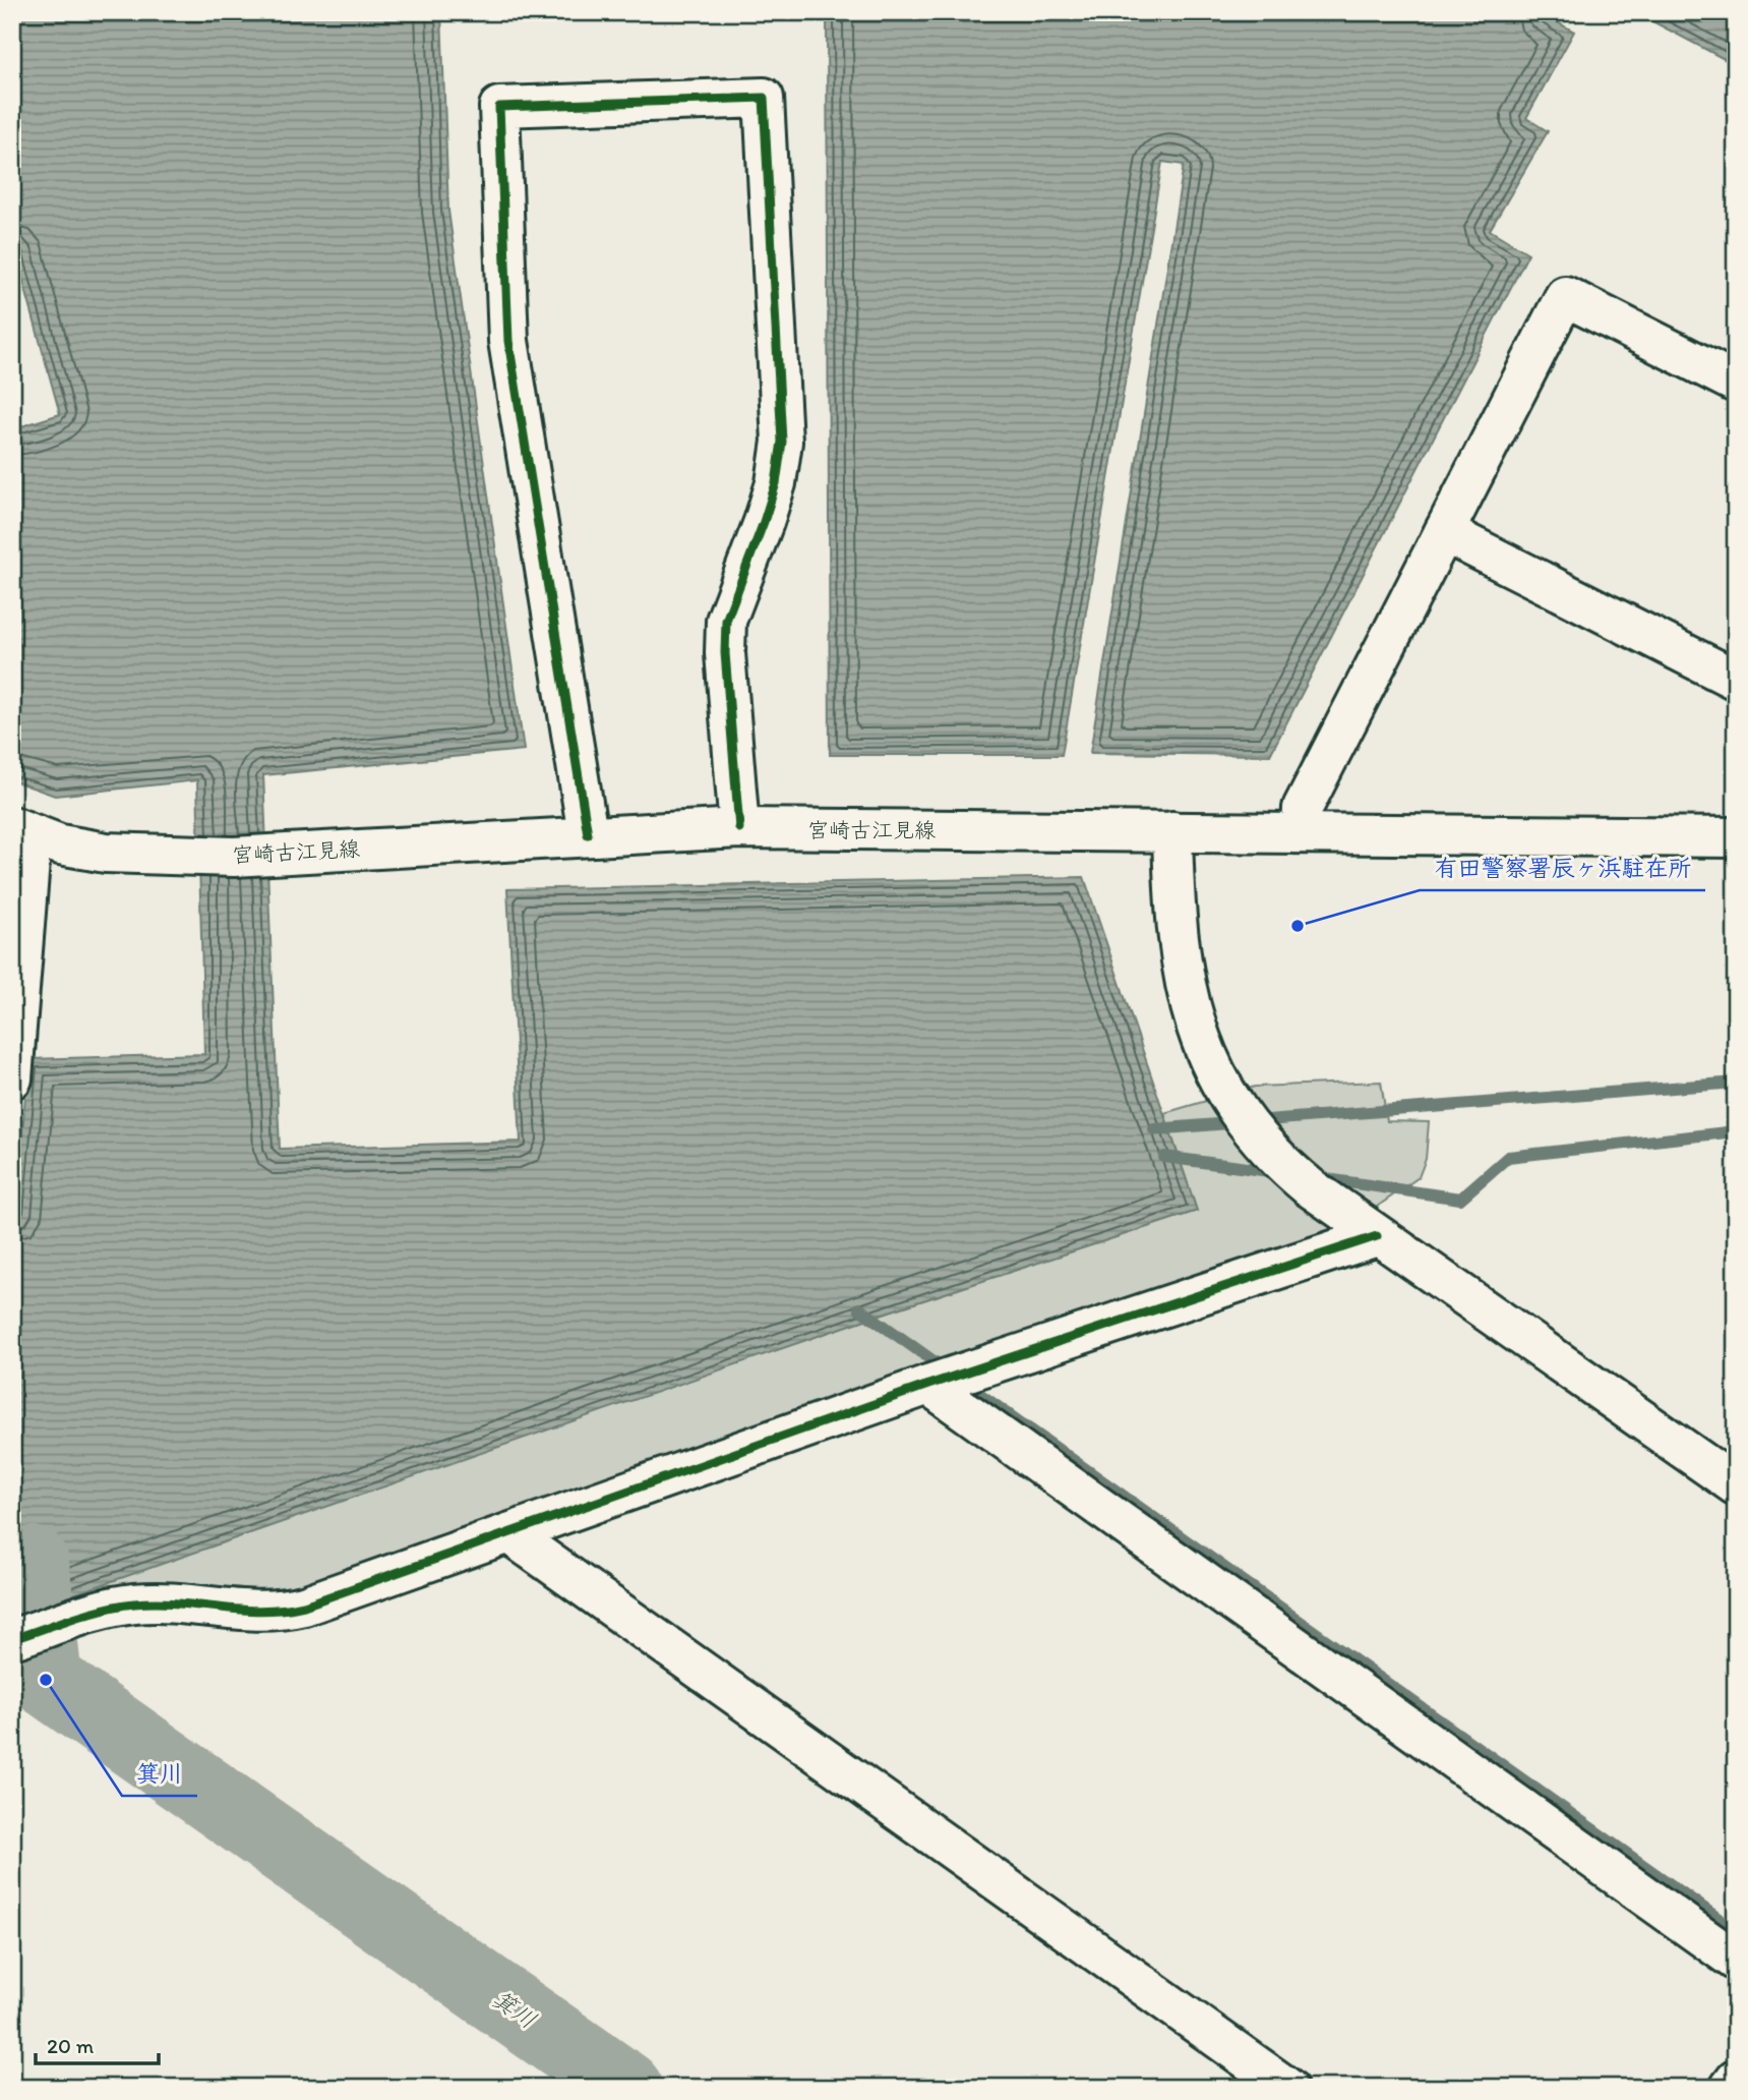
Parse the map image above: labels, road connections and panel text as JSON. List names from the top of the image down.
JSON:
{
  "streets": {
    "street": ["宮崎古江見線"]
  },
  "water": ["箕川"],
  "places": ["有田警察署辰ヶ浜駐在所", "箕川"],
  "scale_bar": "20 m"
}
